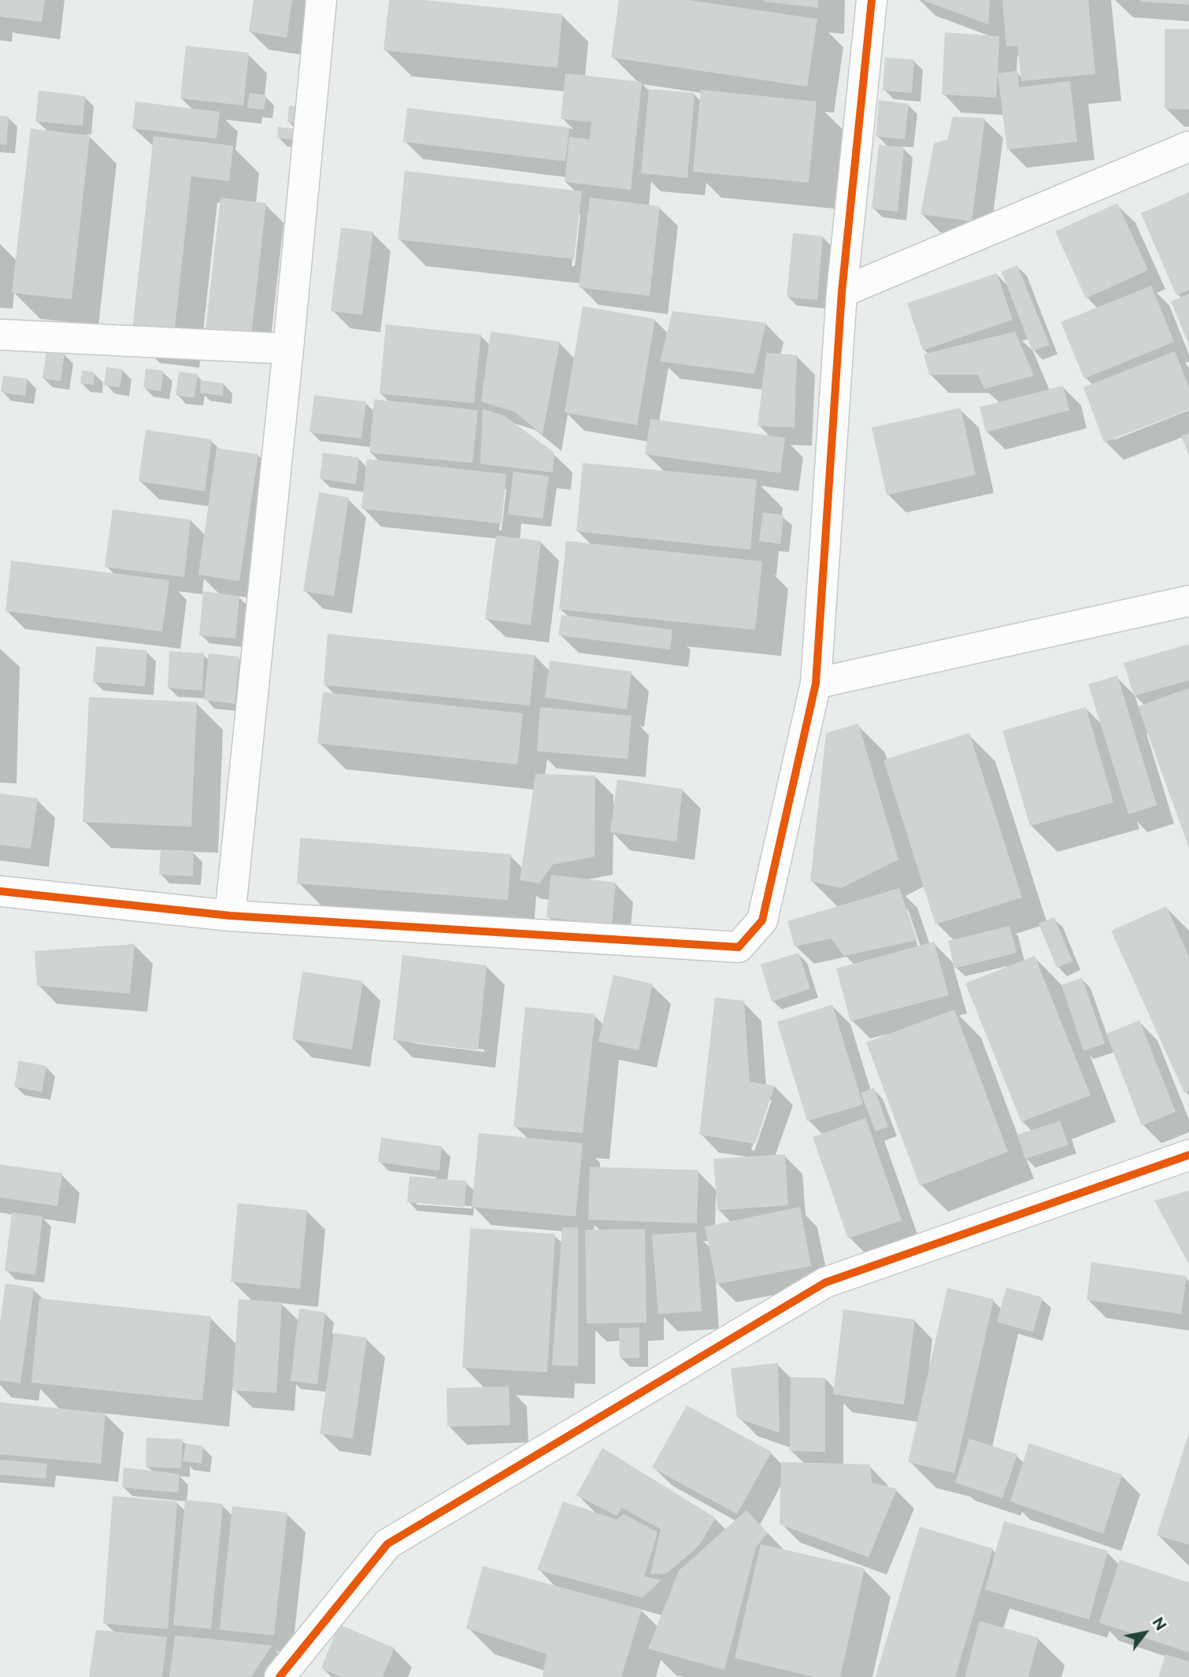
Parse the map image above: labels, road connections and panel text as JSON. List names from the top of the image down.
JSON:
{
  "north": "top right"
}
